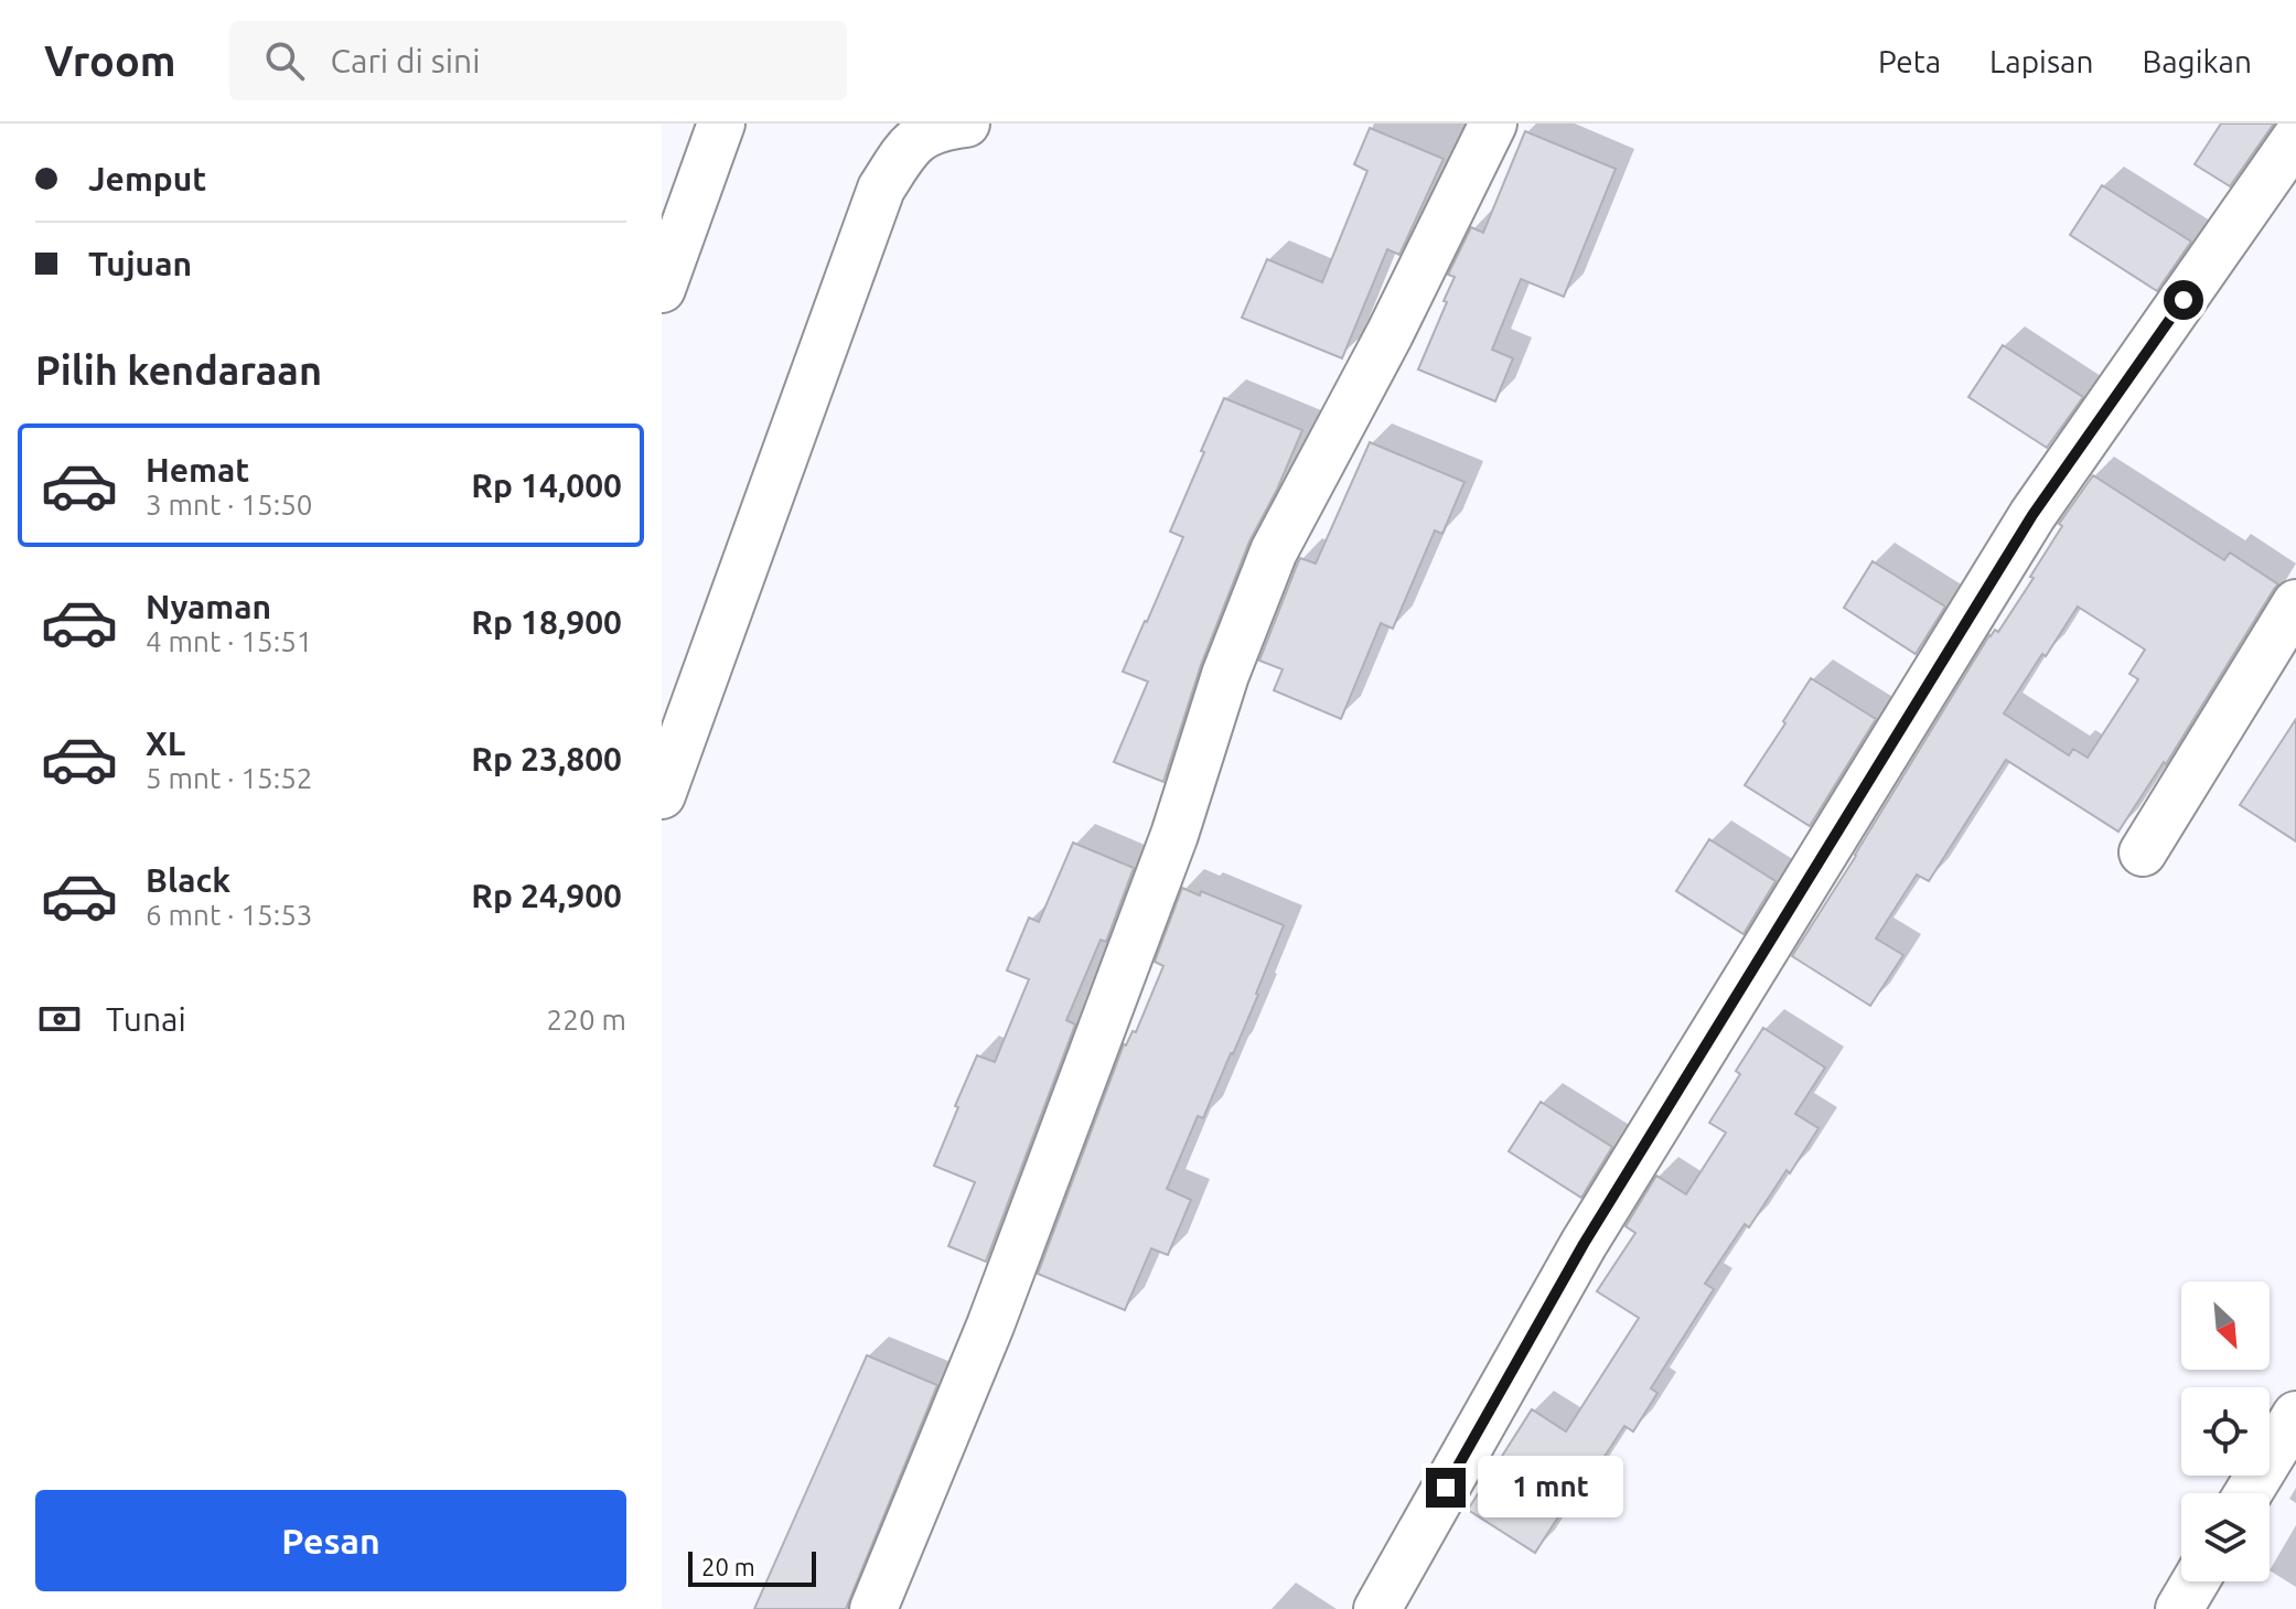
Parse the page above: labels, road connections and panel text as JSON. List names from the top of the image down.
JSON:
{
  "scale_bar": "20 m",
  "north": "bottom right",
  "page": {
    "header": "Vroom",
    "search": "Cari di sini",
    "nav": ["Peta", "Lapisan", "Bagikan"],
    "banner": ["Jemput", "Tujuan"],
    "heading": "Pilih kendaraan",
    "list": [
      {
        "name": "Hemat",
        "note": "3 mnt · 15:50",
        "value": "Rp 14,000"
      },
      {
        "name": "Nyaman",
        "note": "4 mnt · 15:51",
        "value": "Rp 18,900"
      },
      {
        "name": "XL",
        "note": "5 mnt · 15:52",
        "value": "Rp 23,800"
      },
      {
        "name": "Black",
        "note": "6 mnt · 15:53",
        "value": "Rp 24,900"
      }
    ],
    "pay": ["Tunai", "220 m"],
    "bubble": "1 mnt",
    "buttons": "Pesan",
    "scale": "20 m"
  }
}
